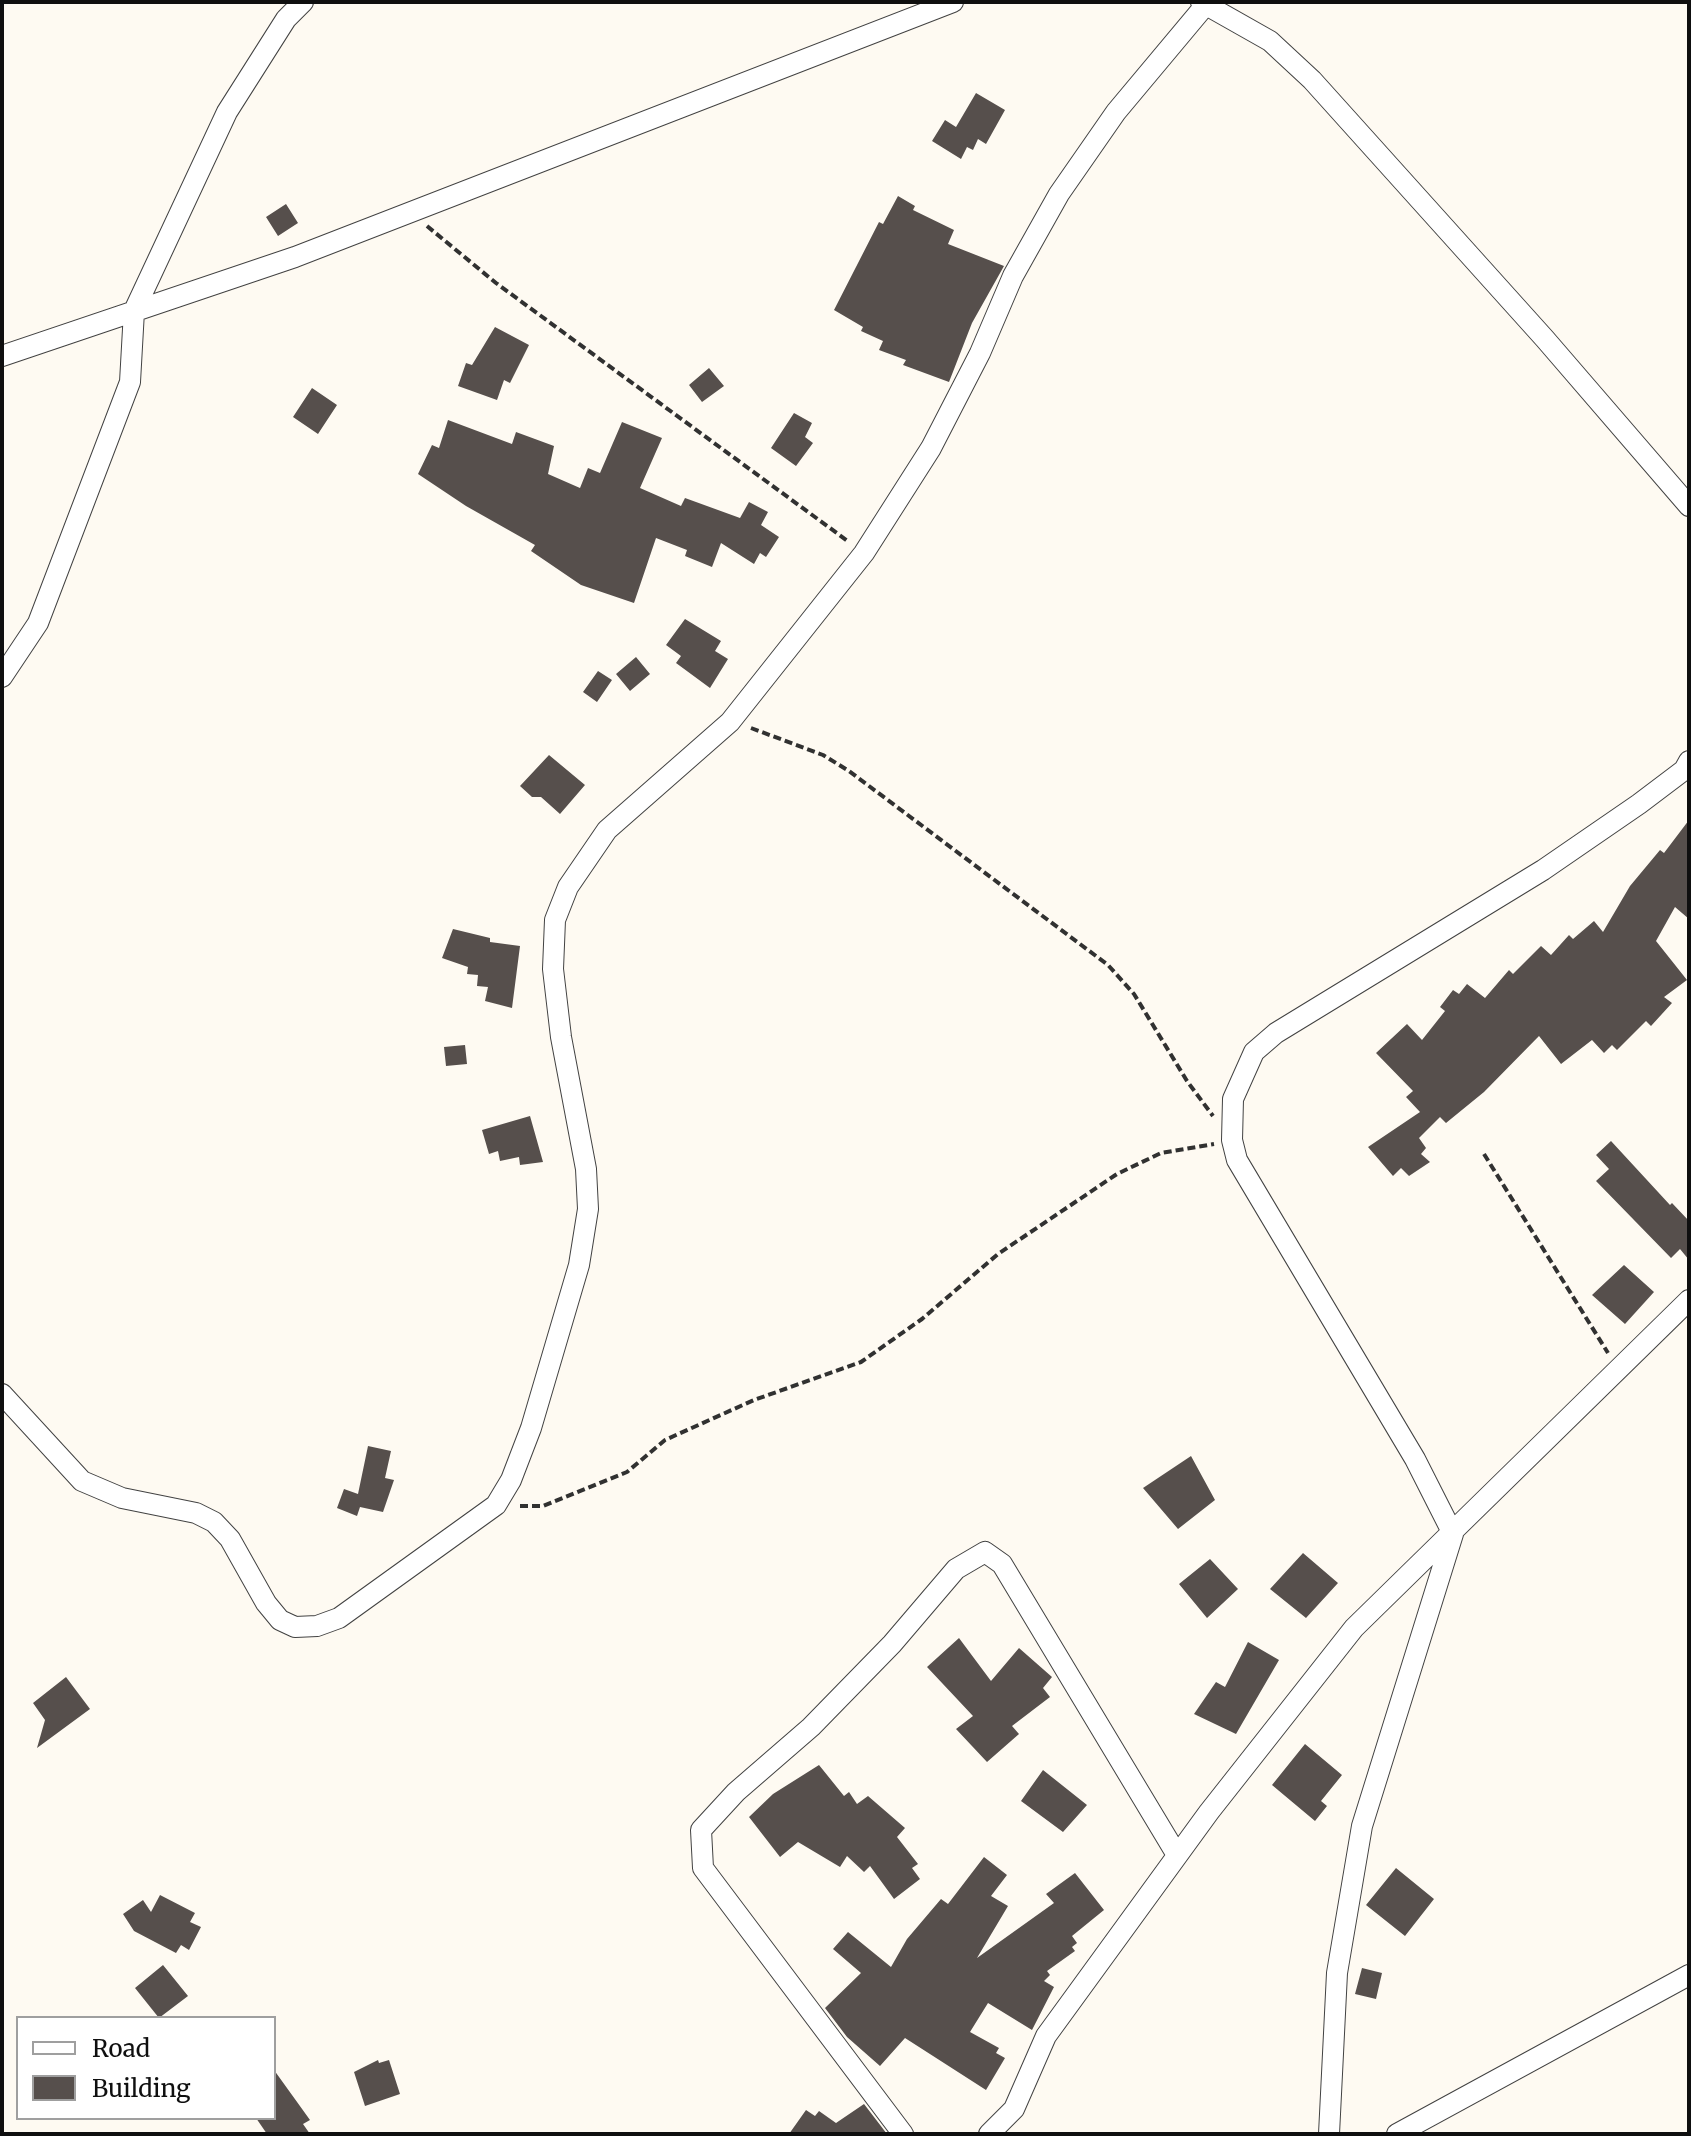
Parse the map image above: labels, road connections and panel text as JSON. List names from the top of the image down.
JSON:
{
  "legend": ["Road", "Building"]
}
